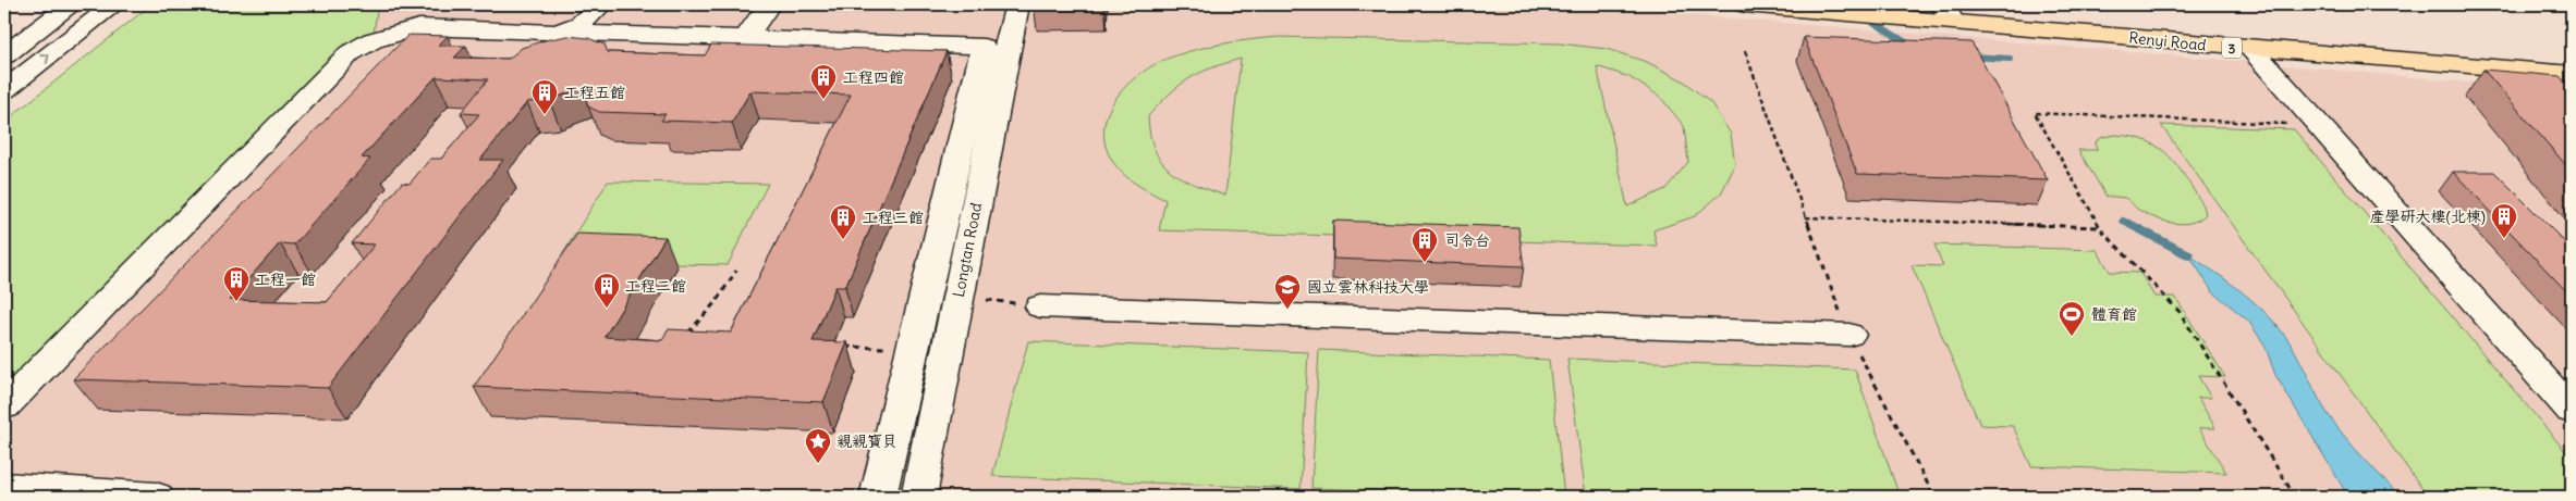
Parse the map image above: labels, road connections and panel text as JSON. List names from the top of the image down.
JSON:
{
  "streets": {
    "main road": ["Renyi Road", "3"],
    "street": ["Longtan Road"]
  },
  "places": {
    "building": [
      "工程四館",
      "工程五館",
      "產學研大樓(北棟)",
      "工程三館",
      "司令台",
      "工程一館",
      "工程二館"
    ],
    "school or university": ["國立雲林科技大學"],
    "sports": ["體育館"],
    "place": ["親親寶貝"]
  }
}
